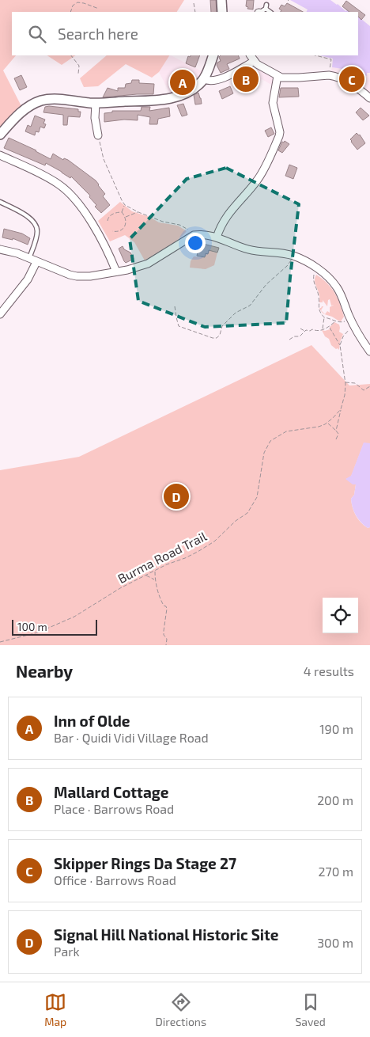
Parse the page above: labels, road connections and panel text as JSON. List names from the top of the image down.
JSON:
{
  "streets": {
    "path": ["Burma Road Trail"]
  },
  "scale_bar": "100 m",
  "page": {
    "search": "Search here",
    "pins": [
      "B",
      "C",
      "A",
      "D"
    ],
    "scale": "100 m",
    "heading": ["Nearby", "4 results"],
    "list": [
      {
        "mark": "A",
        "name": "Inn of Olde",
        "note": "Bar · Quidi Vidi Village Road",
        "value": "190 m"
      },
      {
        "mark": "B",
        "name": "Mallard Cottage",
        "note": "Place · Barrows Road",
        "value": "200 m"
      },
      {
        "mark": "C",
        "name": "Skipper Rings Da Stage 27",
        "note": "Office · Barrows Road",
        "value": "270 m"
      },
      {
        "mark": "D",
        "name": "Signal Hill National Historic Site",
        "note": "Park",
        "value": "300 m"
      }
    ],
    "nav": ["Map", "Directions", "Saved"]
  }
}
